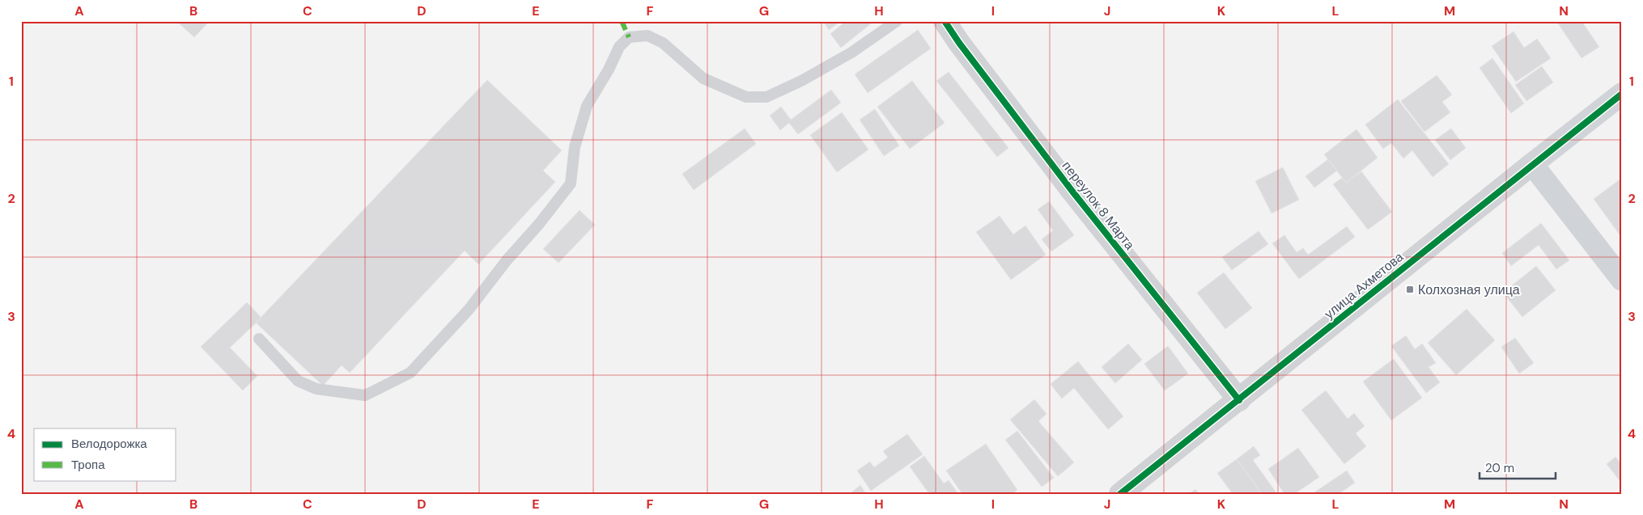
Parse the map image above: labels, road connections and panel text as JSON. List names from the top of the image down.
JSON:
{
  "streets": {
    "street": ["переулок 8 Марта", "улица Ахметова"]
  },
  "crossings": [
    ["переулок 8 Марта", "улица Ахметова"]
  ],
  "places": {
    "transit": ["Колхозная улица"]
  },
  "legend": ["Велодорожка", "Тропа"],
  "scale_bar": "20 m",
  "grid": {
    "columns": [
      "A",
      "B",
      "C",
      "D",
      "E",
      "F",
      "G",
      "H",
      "I",
      "J",
      "K",
      "L",
      "M",
      "N"
    ],
    "rows": [
      "1",
      "2",
      "3",
      "4"
    ]
  }
}
